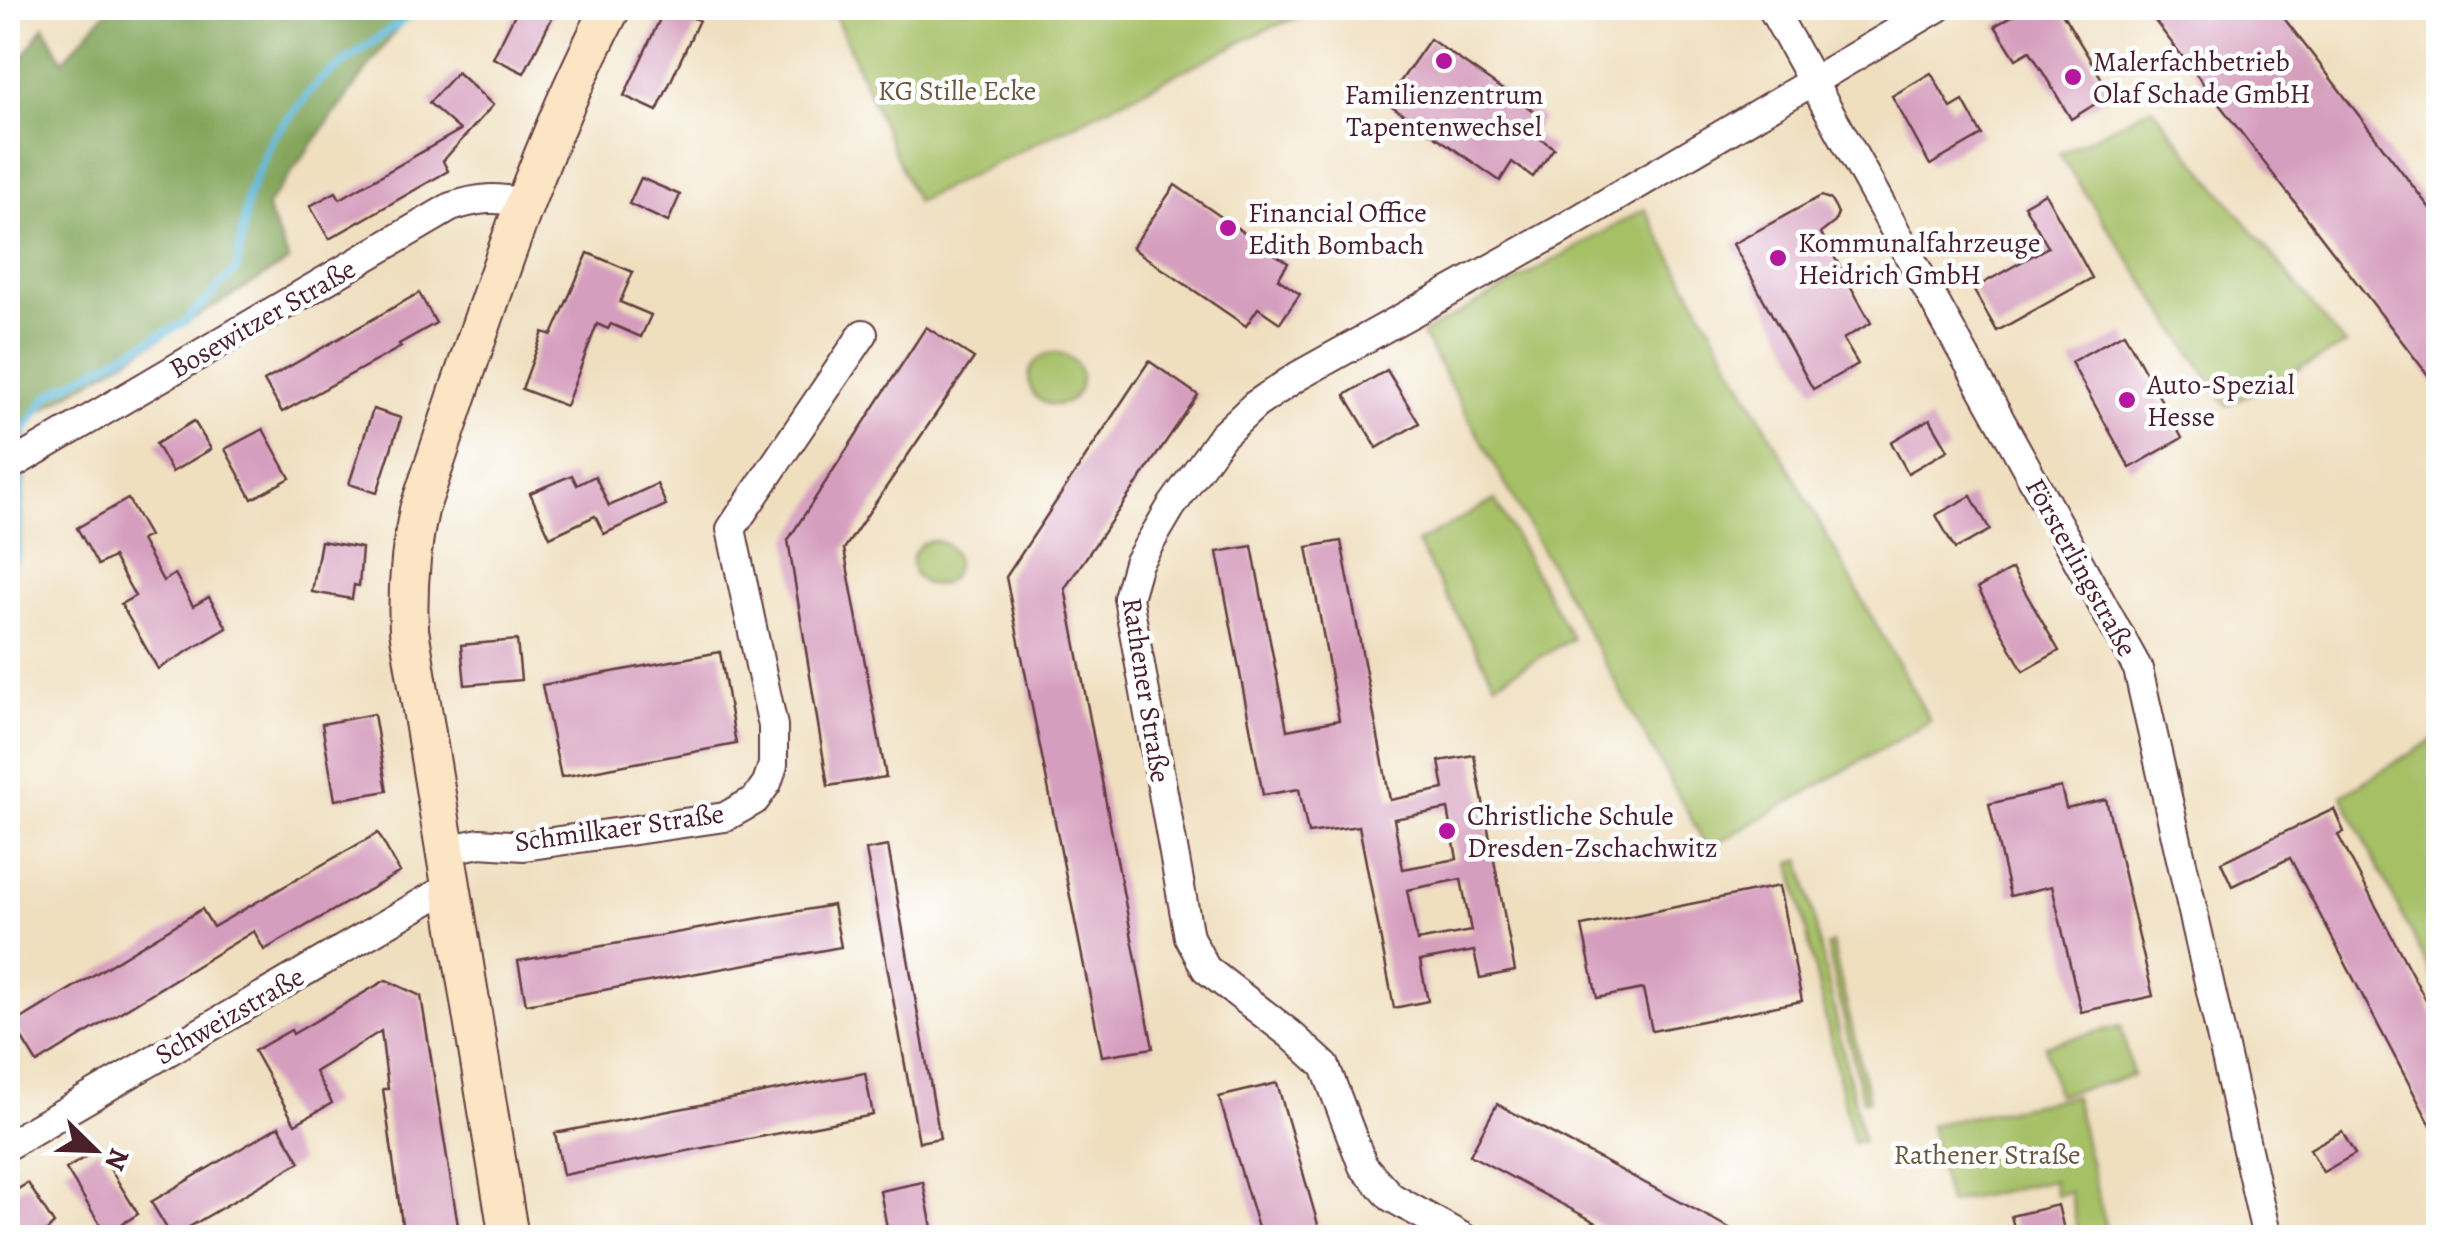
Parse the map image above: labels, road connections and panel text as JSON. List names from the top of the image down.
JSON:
{
  "streets": {
    "street": [
      "Bosewitzer Straße",
      "Försterlingstraße",
      "Rathener Straße",
      "Schmilkaer Straße",
      "Schweizstraße"
    ]
  },
  "crossings": [
    ["Försterlingstraße", "Rathener Straße"],
    ["Schmilkaer Straße", "Schweizstraße"]
  ],
  "parks": ["KG Stille Ecke", "Rathener Straße"],
  "places": [
    "Familienzentrum Tapentenwechsel",
    "Malerfachbetrieb Olaf Schade GmbH",
    "Financial Office Edith Bombach",
    "Kommunalfahrzeuge Heidrich GmbH",
    "Auto-Spezial Hesse",
    "Christliche Schule Dresden-Zschachwitz"
  ],
  "north": "bottom right"
}
